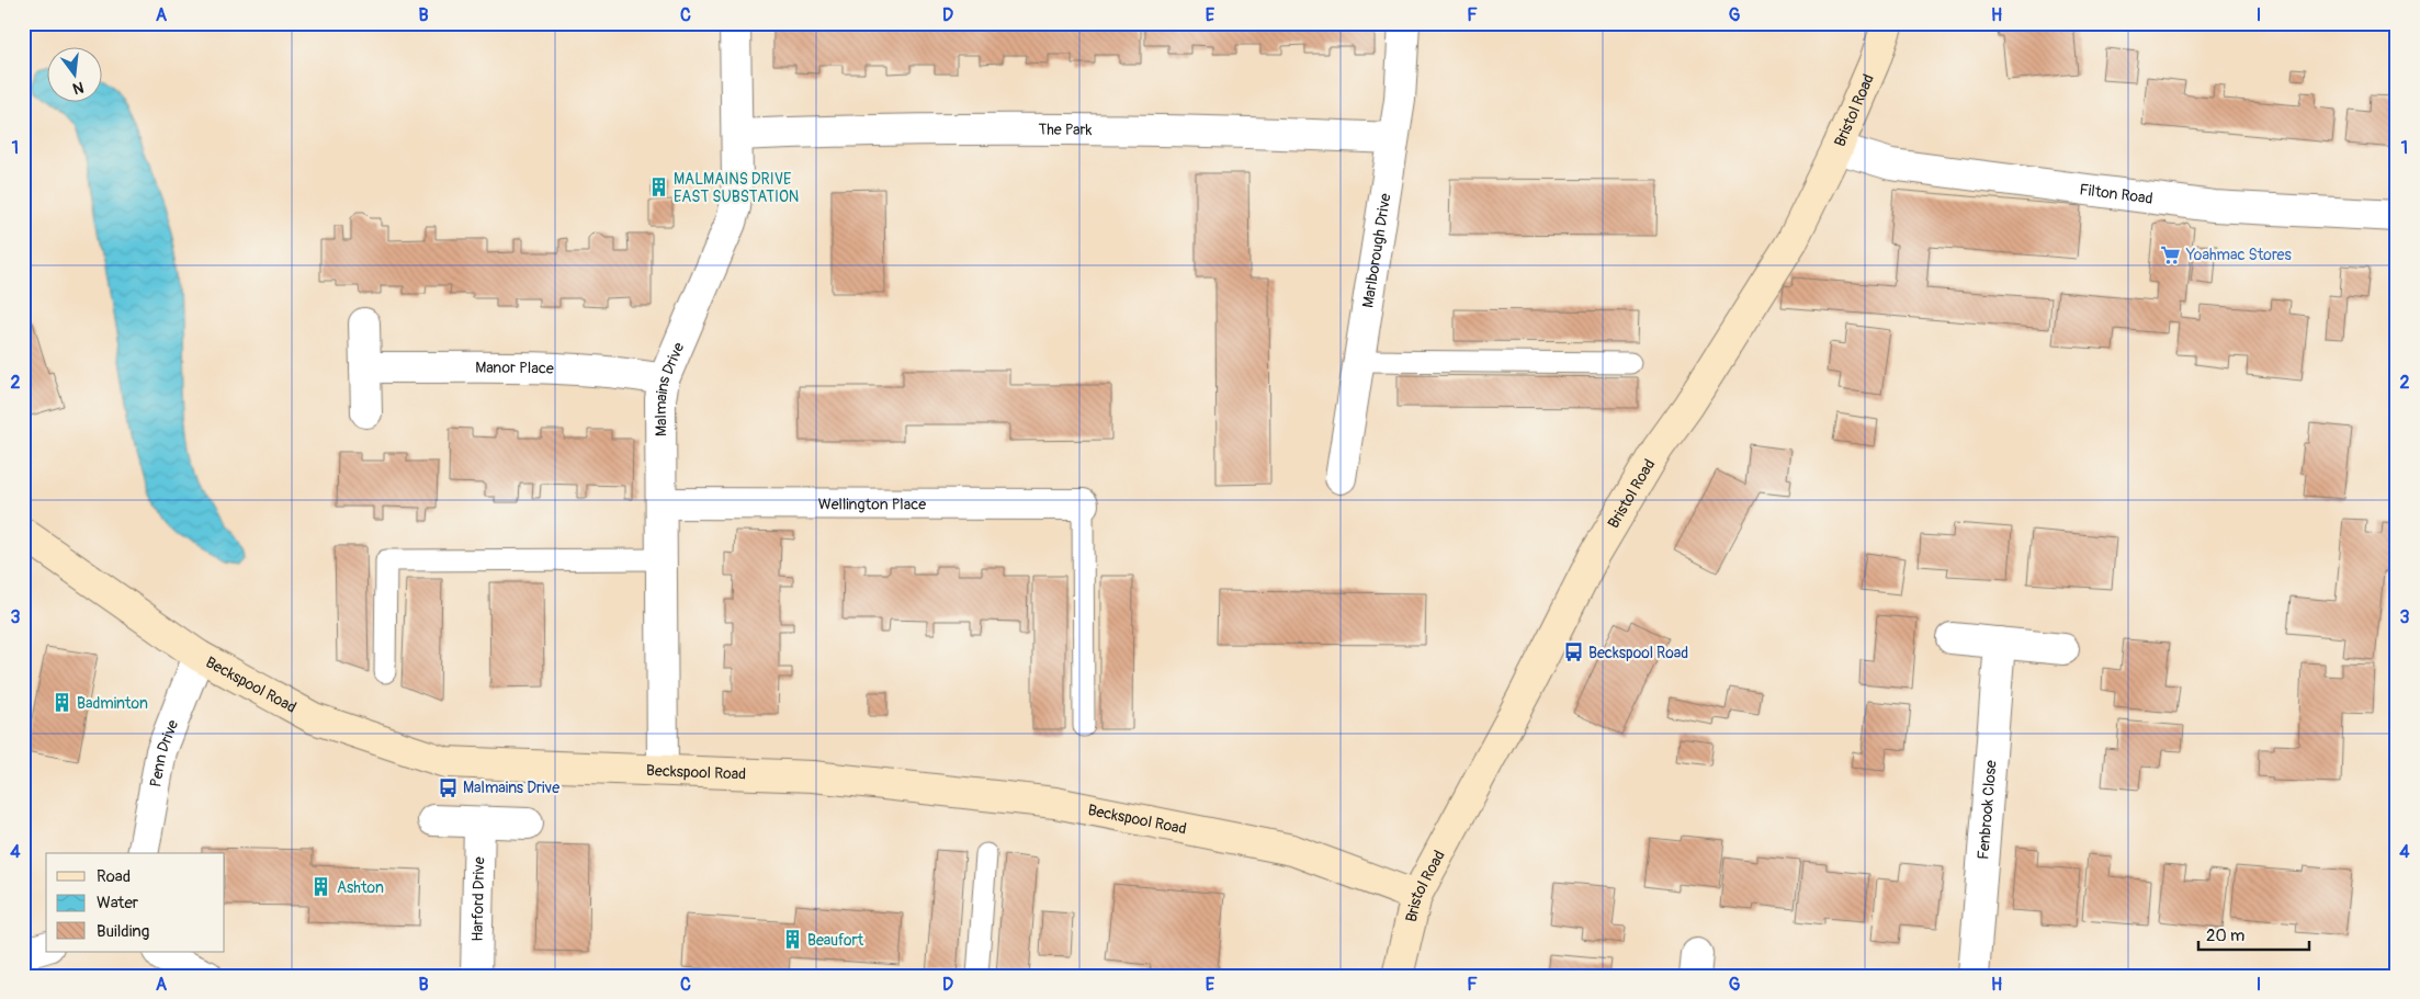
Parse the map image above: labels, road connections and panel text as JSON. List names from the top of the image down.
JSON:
{
  "streets": {
    "street": [
      "Bristol Road",
      "The Park",
      "Filton Road",
      "Marlborough Drive",
      "Manor Place",
      "Malmains Drive",
      "Wellington Place",
      "Beckspool Road",
      "Penn Drive",
      "Fenbrook Close",
      "Harford Drive"
    ]
  },
  "crossings": [
    ["Bristol Road", "Filton Road"],
    ["Bristol Road", "Beckspool Road"],
    ["The Park", "Marlborough Drive"],
    ["The Park", "Malmains Drive"],
    ["Manor Place", "Malmains Drive"],
    ["Malmains Drive", "Wellington Place"],
    ["Malmains Drive", "Beckspool Road"],
    ["Beckspool Road", "Penn Drive"]
  ],
  "places": {
    "building": [
      "MALMAINS DRIVE EAST SUBSTATION",
      "Badminton",
      "Ashton",
      "Beaufort"
    ],
    "supermarket": ["Yoahmac Stores"],
    "bus stop": ["Beckspool Road", "Malmains Drive"]
  },
  "legend": ["Road", "Water", "Building"],
  "scale_bar": "20 m",
  "north": "bottom",
  "grid": {
    "columns": [
      "A",
      "B",
      "C",
      "D",
      "E",
      "F",
      "G",
      "H",
      "I"
    ],
    "rows": [
      "1",
      "2",
      "3",
      "4"
    ]
  }
}
